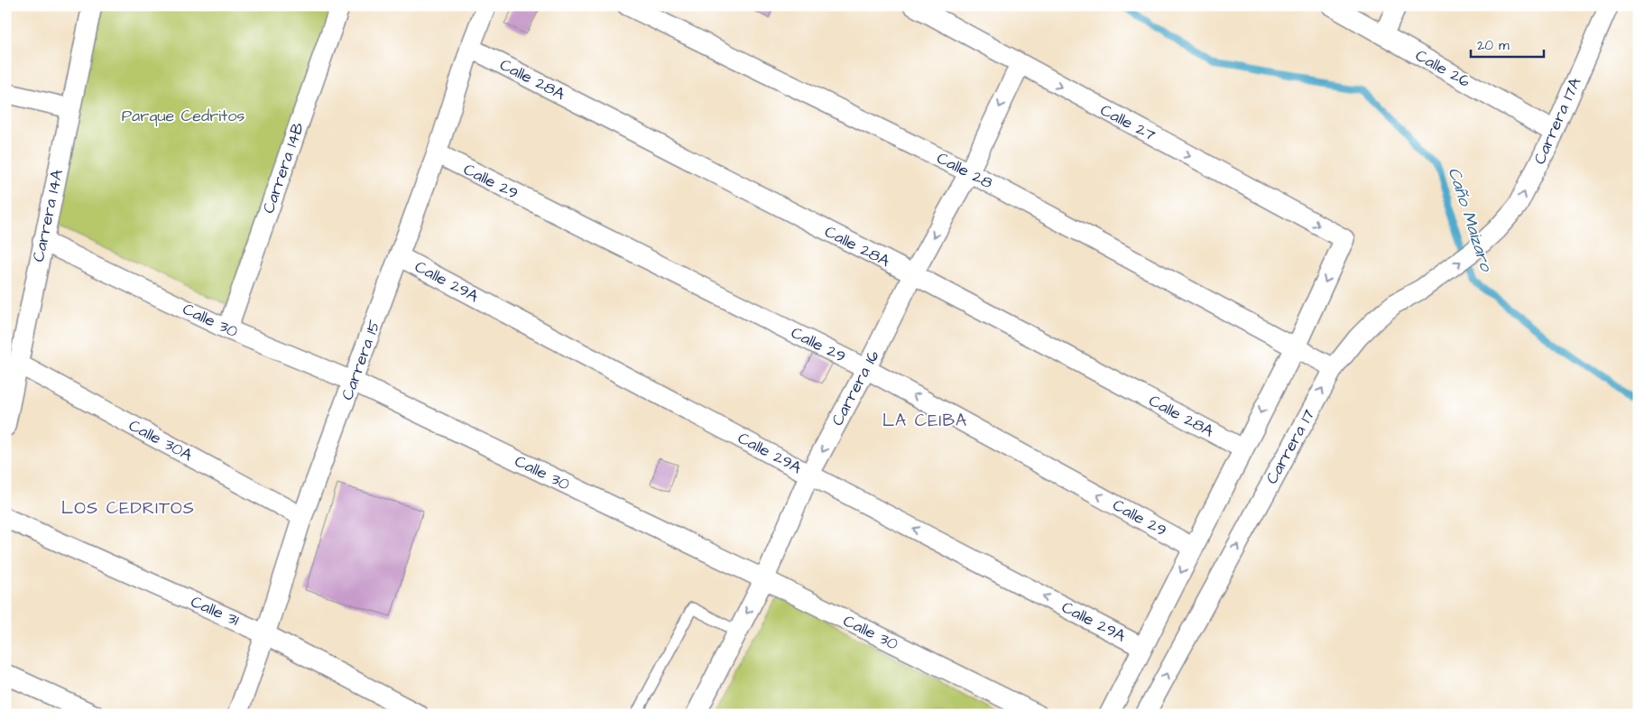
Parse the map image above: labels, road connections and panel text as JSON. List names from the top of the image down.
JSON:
{
  "streets": {
    "street": [
      "Calle 26",
      "Calle 28A",
      "Carrera 17A",
      "Calle 27",
      "Carrera 14B",
      "Calle 28",
      "Calle 29",
      "Carrera 14A",
      "Calle 29A",
      "Calle 30",
      "Carrera 15",
      "Carrera 16",
      "Calle 30A",
      "Carrera 17",
      "Calle 31"
    ]
  },
  "crossings": [
    ["Calle 26", "Carrera 17A"],
    ["Calle 28A", "Carrera 15"],
    ["Calle 28A", "Carrera 16"],
    ["Carrera 17A", "Carrera 17"],
    ["Calle 27", "Calle 28"],
    ["Calle 27", "Carrera 16"],
    ["Carrera 14B", "Calle 30"],
    ["Calle 28", "Carrera 16"],
    ["Calle 28", "Carrera 17"],
    ["Calle 29", "Carrera 15"],
    ["Calle 29", "Carrera 16"],
    ["Carrera 14A", "Calle 30"],
    ["Carrera 14A", "Calle 30A"],
    ["Calle 29A", "Carrera 15"],
    ["Calle 29A", "Carrera 16"],
    ["Calle 30", "Carrera 15"],
    ["Calle 30", "Carrera 16"],
    ["Carrera 15", "Calle 30A"],
    ["Carrera 15", "Calle 31"]
  ],
  "one_way": [
    "Carrera 17A",
    "Calle 27",
    "Calle 29",
    "Calle 29A",
    "Carrera 16"
  ],
  "districts": ["LA CEIBA", "LOS CEDRITOS"],
  "water": ["Caño Maizaro"],
  "parks": ["Parque Cedritos"],
  "scale_bar": "20 m"
}
